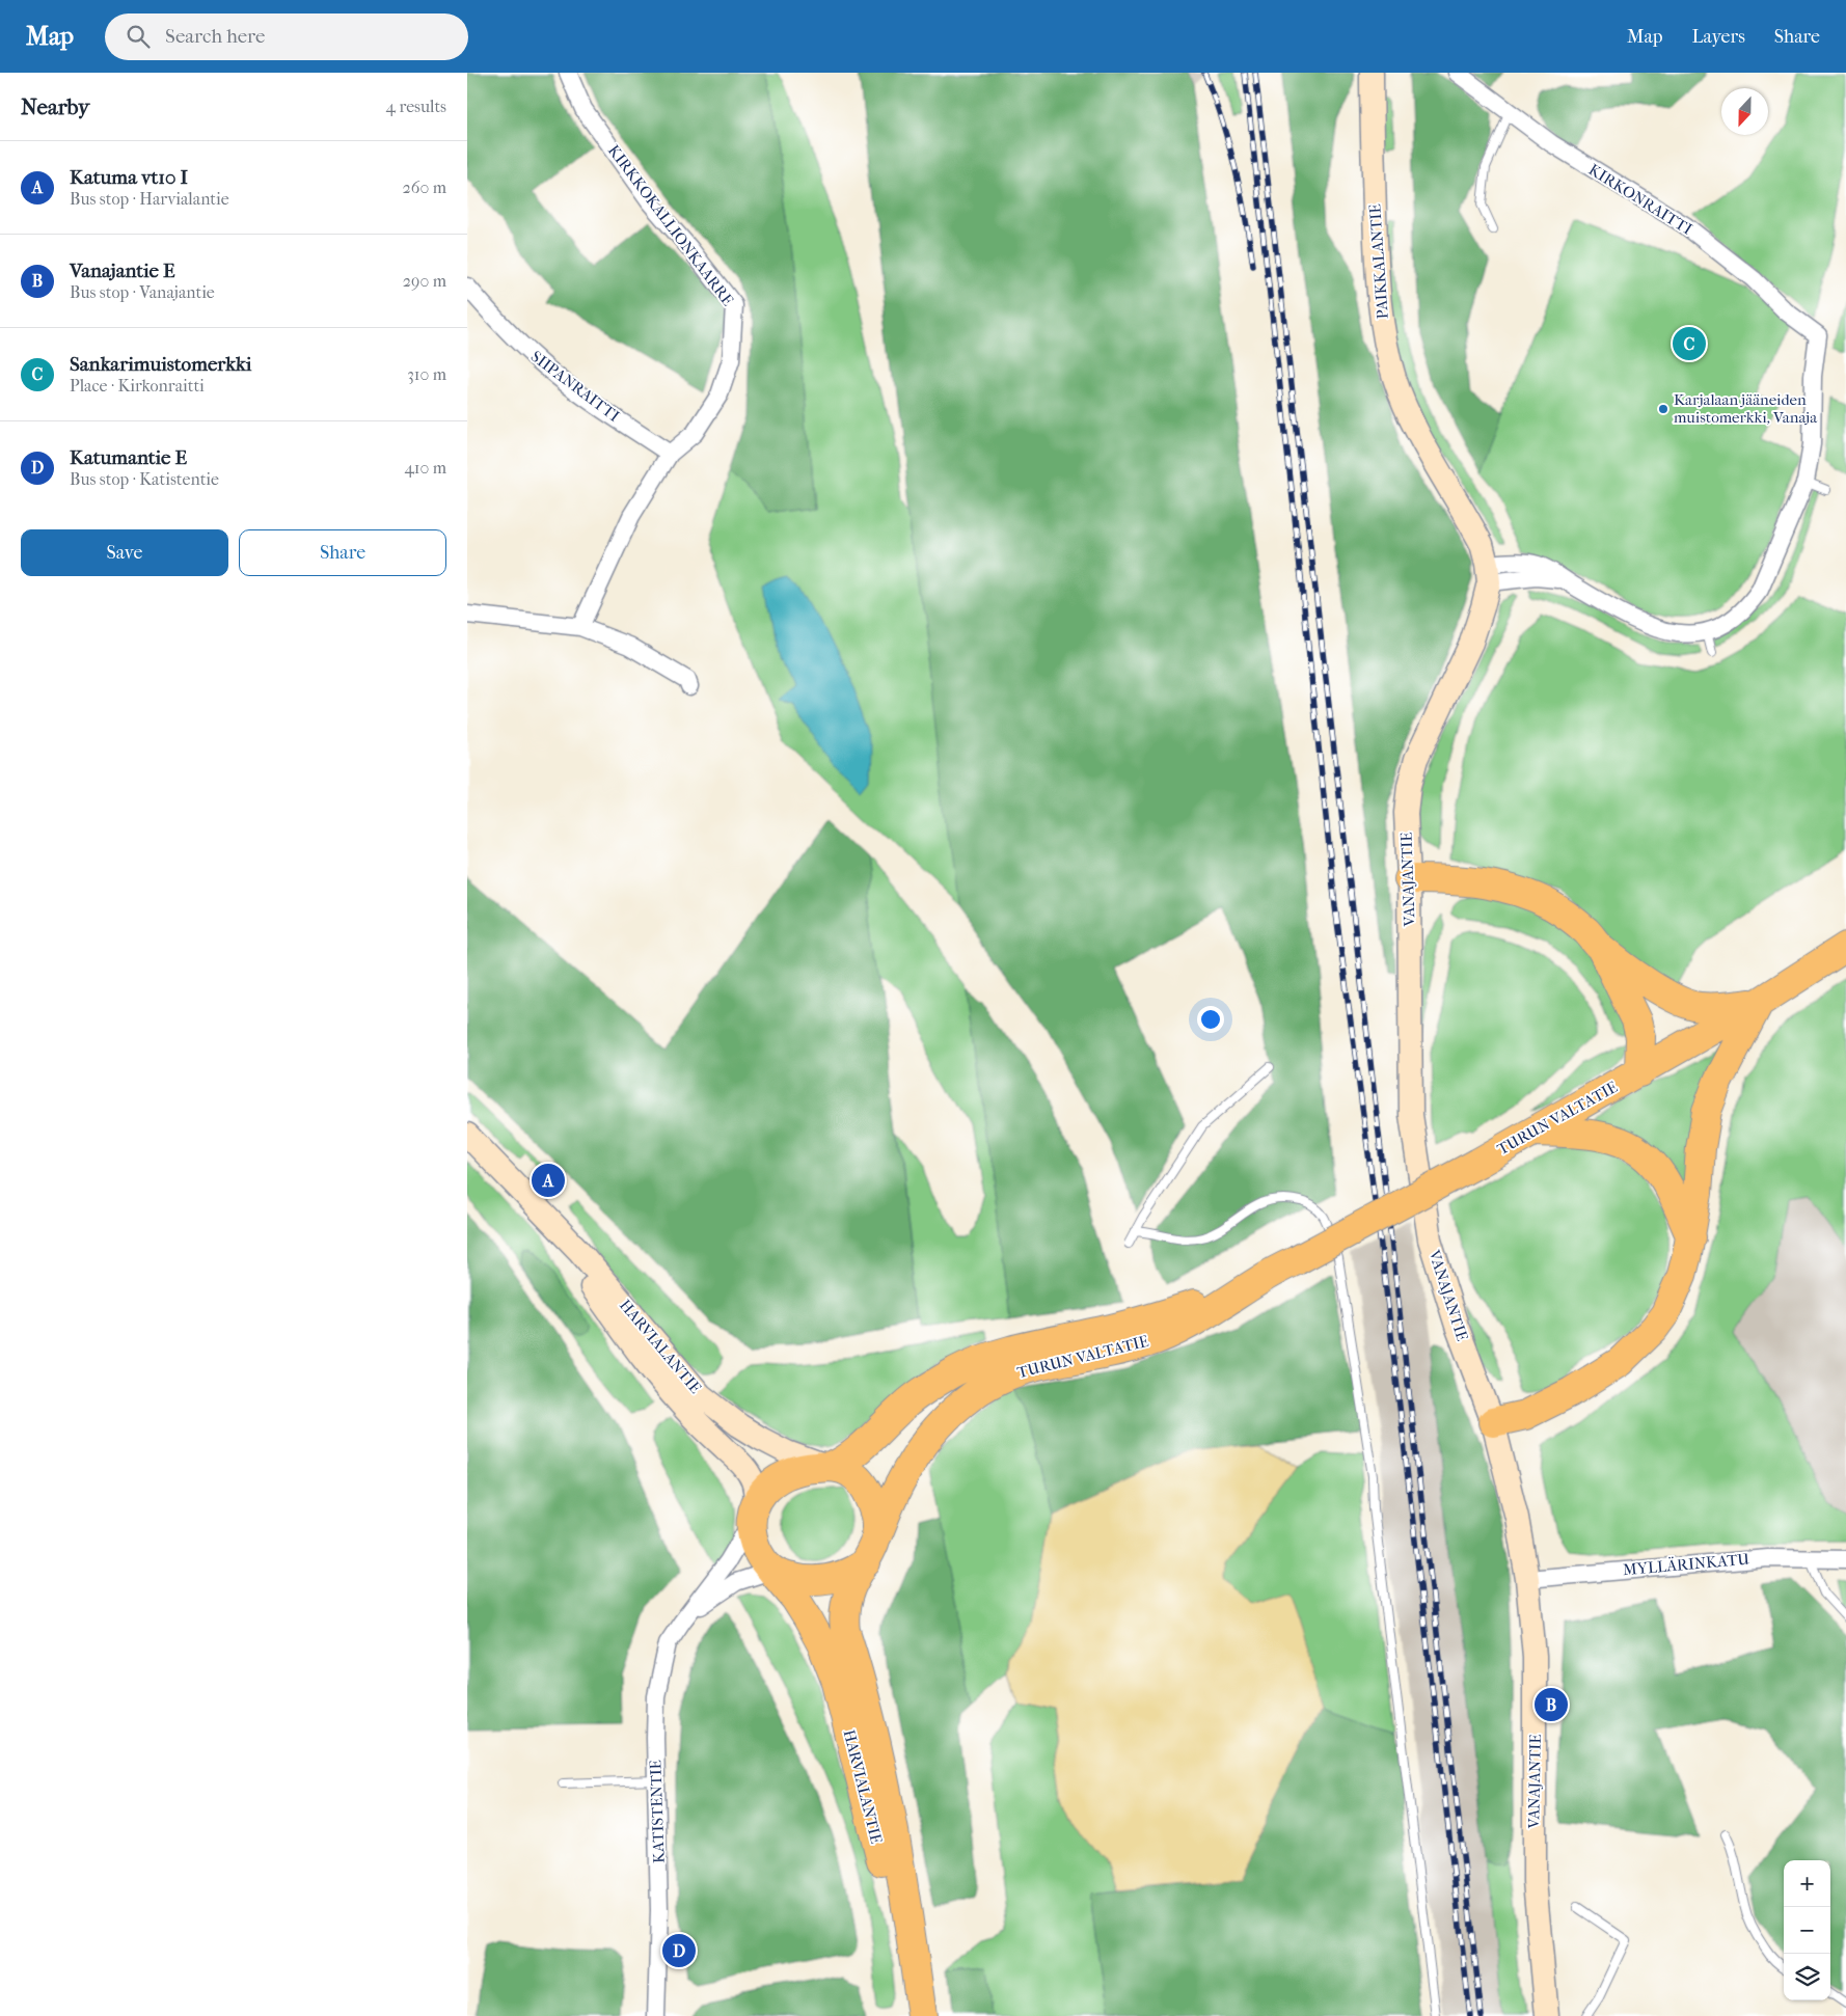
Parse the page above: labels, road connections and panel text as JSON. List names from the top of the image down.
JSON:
{
  "streets": {
    "highway": ["TURUN VALTATIE", "HARVIALANTIE"],
    "street": [
      "KIRKONRAITTI",
      "KIRKKOKALLIONKAARRE",
      "PAIKKALANTIE",
      "SIIPANRAITTI",
      "VANAJANTIE",
      "MYLLÄRINKATU",
      "KATISTENTIE"
    ]
  },
  "crossings": [
    ["KIRKKOKALLIONKAARRE", "SIIPANRAITTI"],
    ["PAIKKALANTIE", "VANAJANTIE"],
    ["VANAJANTIE", "MYLLÄRINKATU"],
    ["TURUN VALTATIE", "HARVIALANTIE"],
    ["TURUN VALTATIE", "KATISTENTIE"],
    ["HARVIALANTIE", "KATISTENTIE"]
  ],
  "places": ["Karjalaan jääneiden muistomerkki, Vanaja"],
  "north": "bottom",
  "page": {
    "header": "Map",
    "search": "Search here",
    "nav": ["Map", "Layers", "Share"],
    "heading": ["Nearby", "4 results"],
    "list": [
      {
        "mark": "A",
        "name": "Katuma vt10 I",
        "note": "Bus stop · Harvialantie",
        "value": "260 m"
      },
      {
        "mark": "B",
        "name": "Vanajantie E",
        "note": "Bus stop · Vanajantie",
        "value": "290 m"
      },
      {
        "mark": "C",
        "name": "Sankarimuistomerkki",
        "note": "Place · Kirkonraitti",
        "value": "310 m"
      },
      {
        "mark": "D",
        "name": "Katumantie E",
        "note": "Bus stop · Katistentie",
        "value": "410 m"
      }
    ],
    "pins": [
      "C",
      "A",
      "B",
      "D"
    ],
    "buttons": ["Save", "Share"],
    "map_buttons": ["+", "−"]
  }
}
